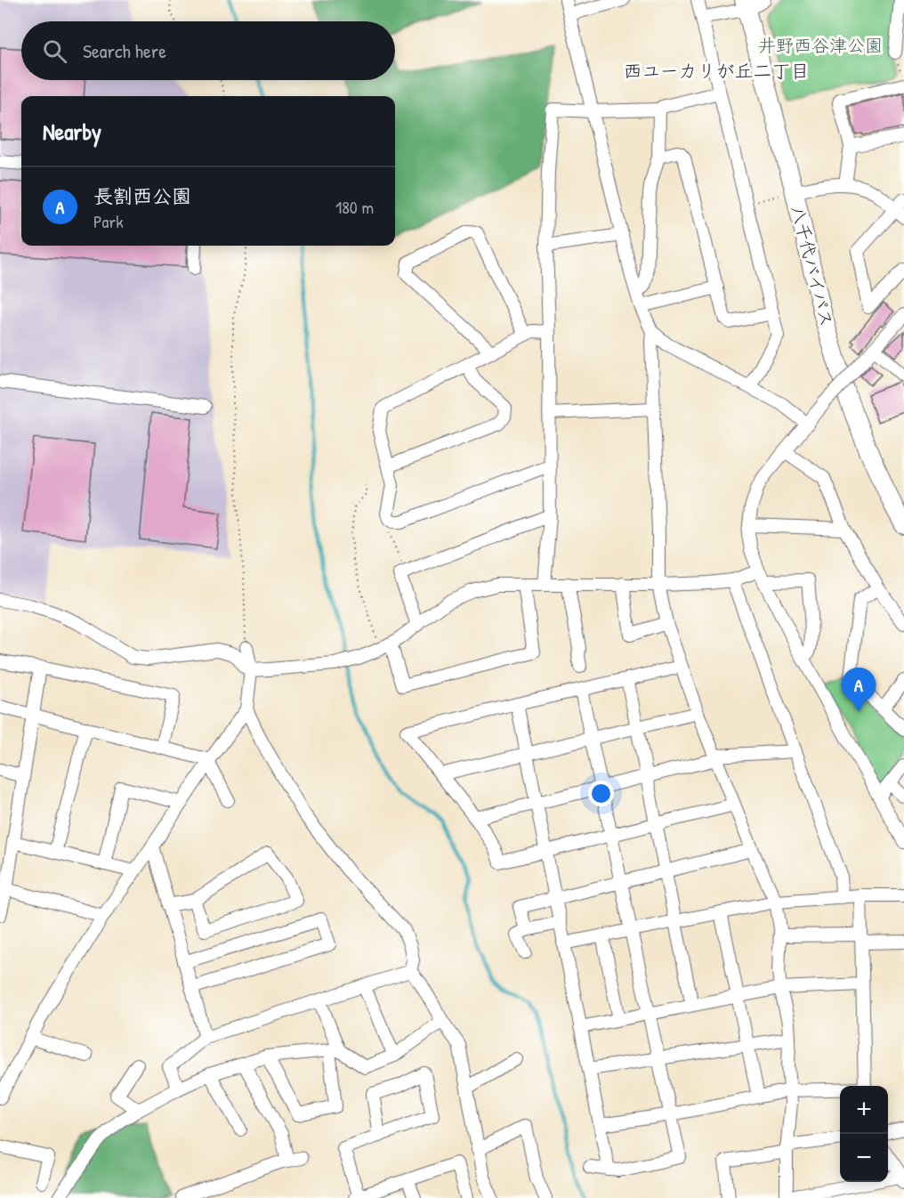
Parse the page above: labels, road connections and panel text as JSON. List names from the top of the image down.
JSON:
{
  "streets": {
    "highway": ["八千代バイパス"]
  },
  "districts": ["西ユーカリが丘二丁目"],
  "parks": ["井野西谷津公園"],
  "page": {
    "search": "Search here",
    "heading": "Nearby",
    "list": [
      {
        "mark": "A",
        "name": "長割西公園",
        "note": "Park",
        "value": "180 m"
      }
    ],
    "pins": "A",
    "map_buttons": ["+", "−"]
  }
}
